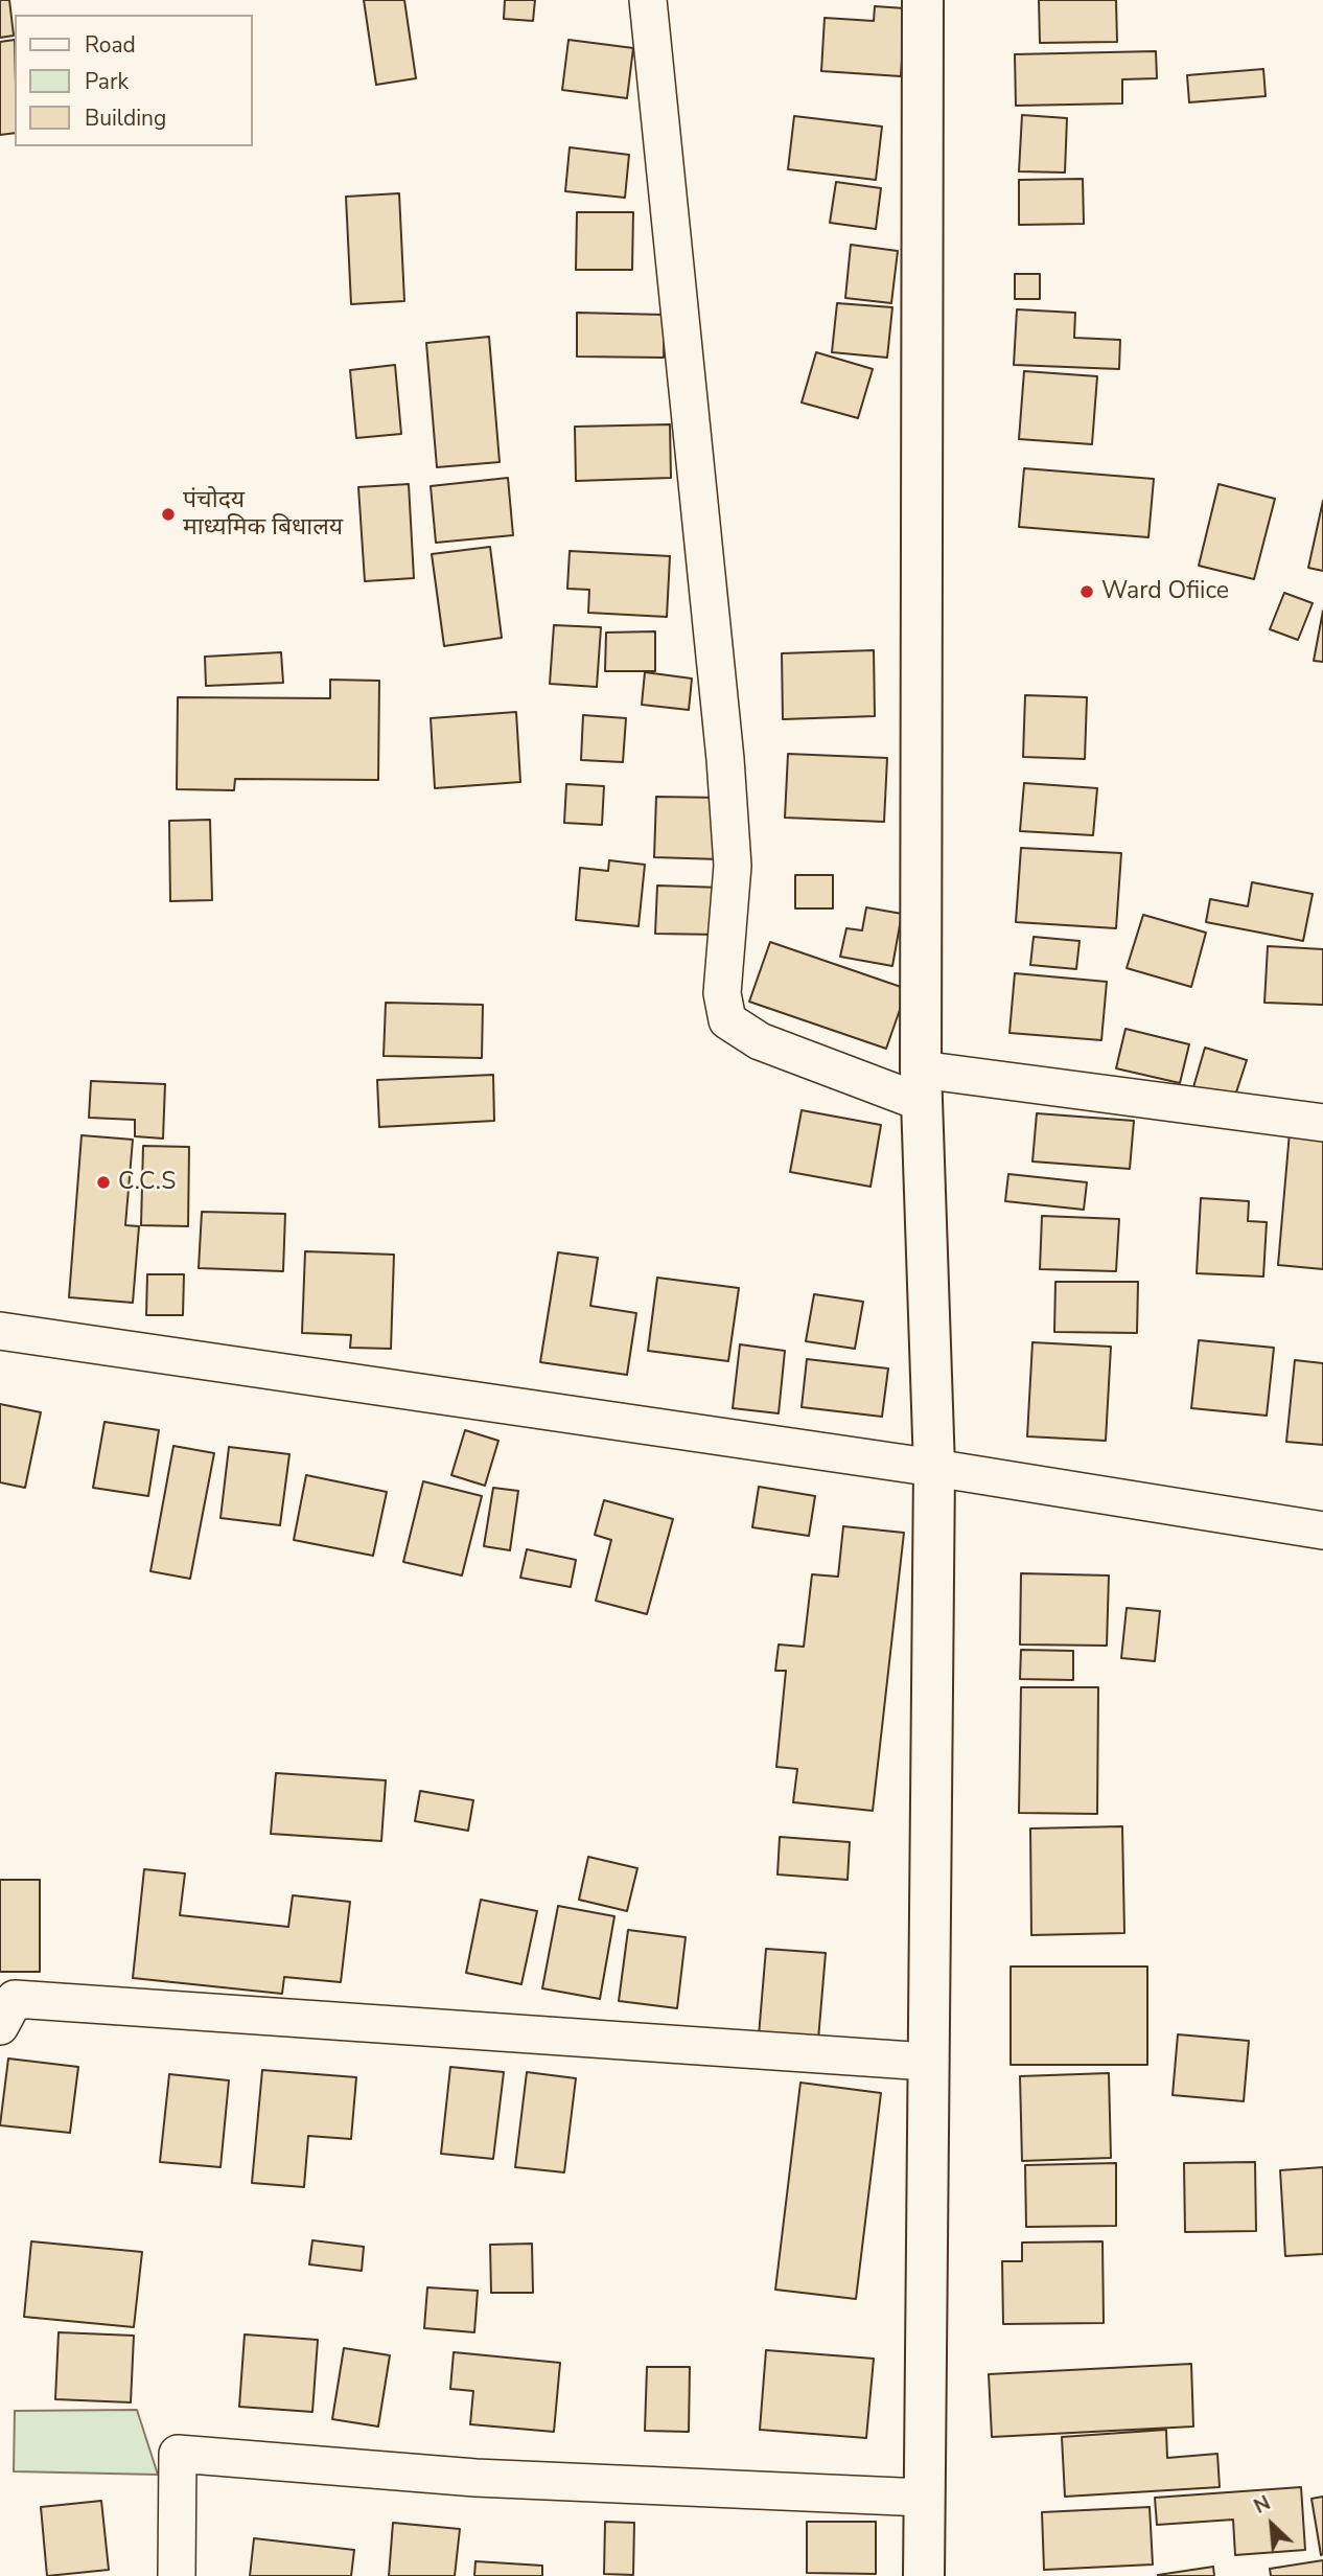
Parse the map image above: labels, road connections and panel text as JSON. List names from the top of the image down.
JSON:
{
  "places": ["पंचोदय माध्यमिक बिधालय", "Ward Ofiice", "C.C.S"],
  "legend": ["Road", "Park", "Building"],
  "north": "top left"
}
